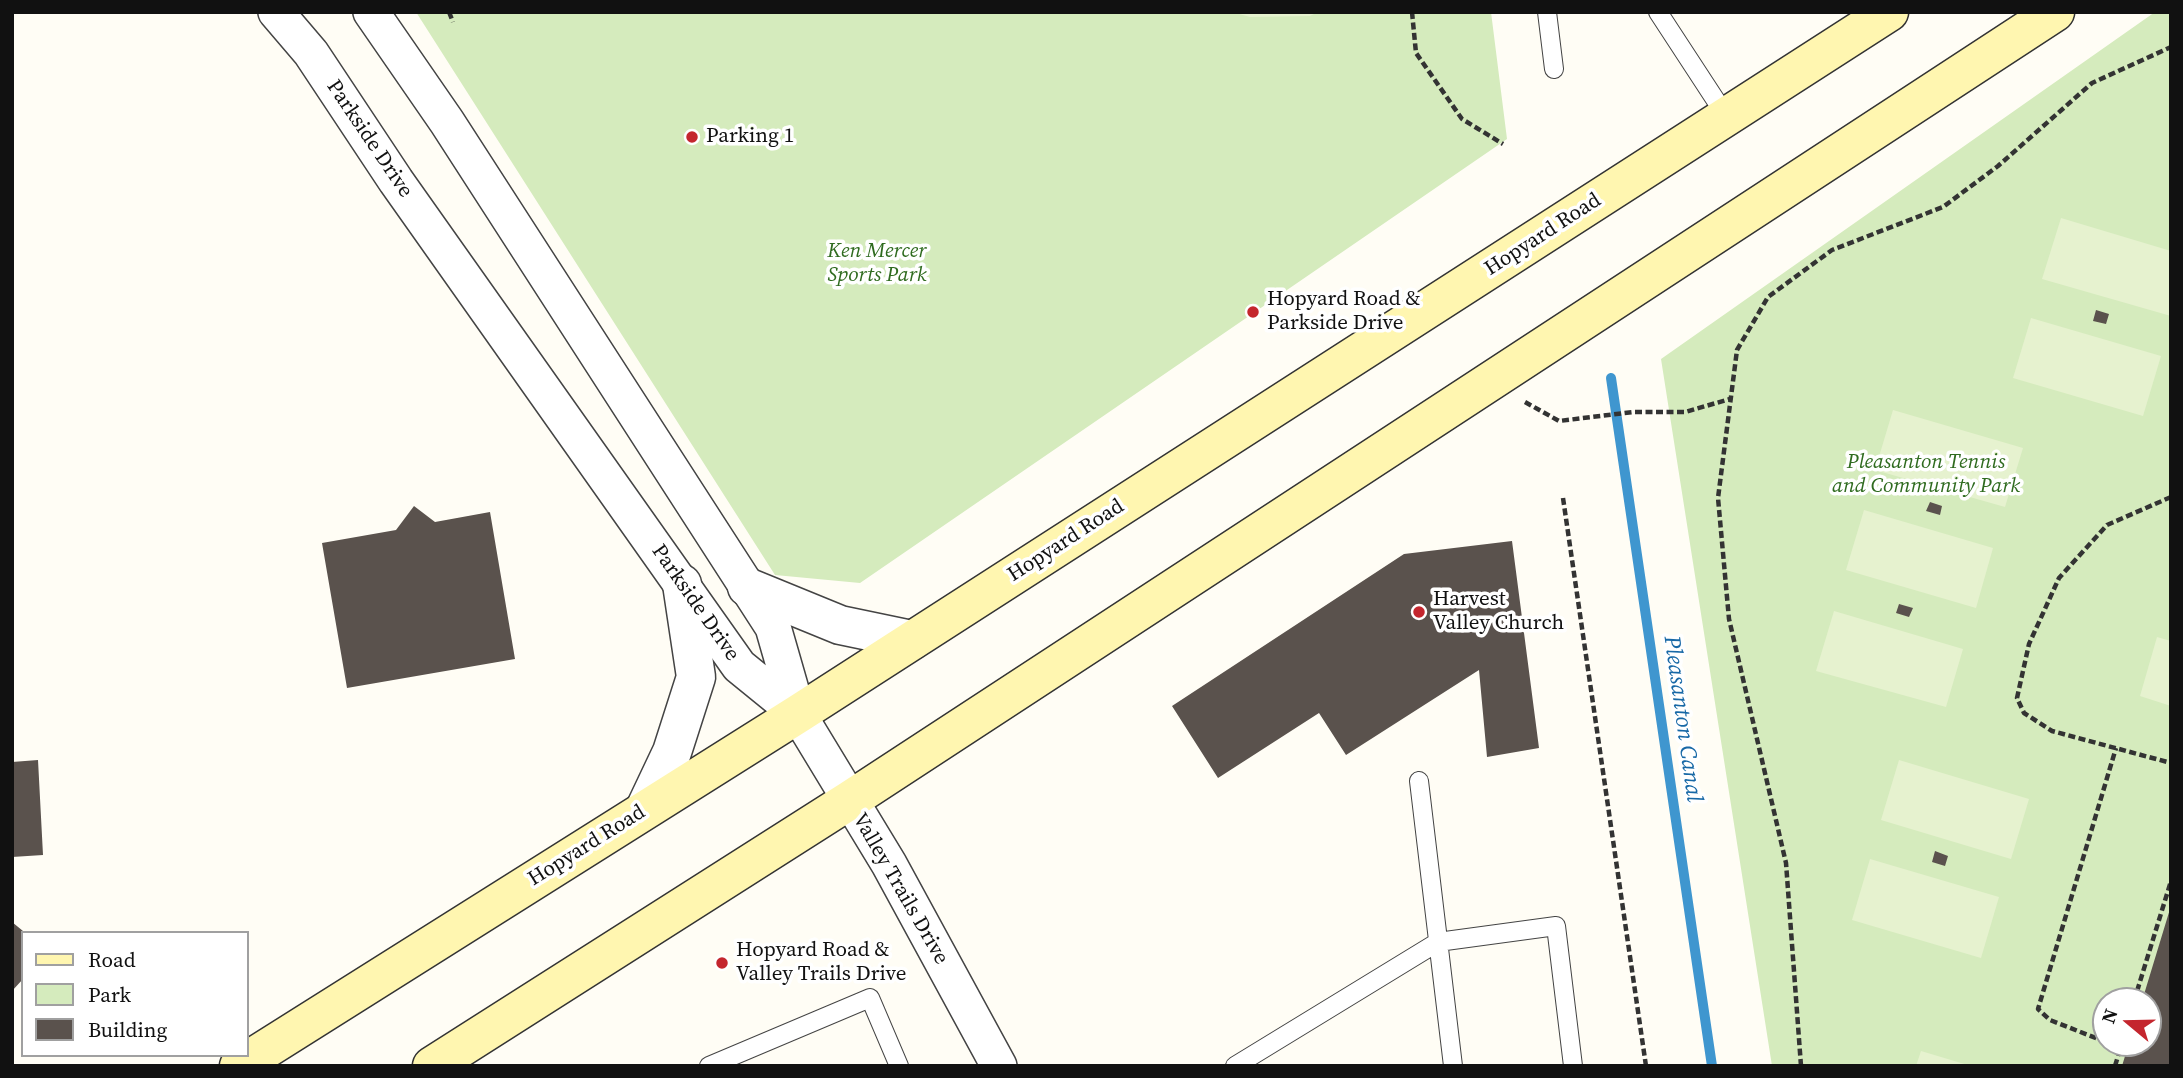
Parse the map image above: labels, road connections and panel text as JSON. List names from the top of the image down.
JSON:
{
  "streets": {
    "main road": ["Hopyard Road"],
    "street": ["Parkside Drive", "Valley Trails Drive"]
  },
  "crossings": [
    ["Parkside Drive", "Hopyard Road"],
    ["Parkside Drive", "Valley Trails Drive"],
    ["Hopyard Road", "Valley Trails Drive"]
  ],
  "water": ["Pleasanton Canal"],
  "parks": ["Ken Mercer Sports Park", "Pleasanton Tennis and Community Park"],
  "places": [
    "Parking 1",
    "Hopyard Road & Parkside Drive",
    "Harvest Valley Church",
    "Hopyard Road & Valley Trails Drive"
  ],
  "legend": ["Road", "Park", "Building"],
  "north": "left"
}
